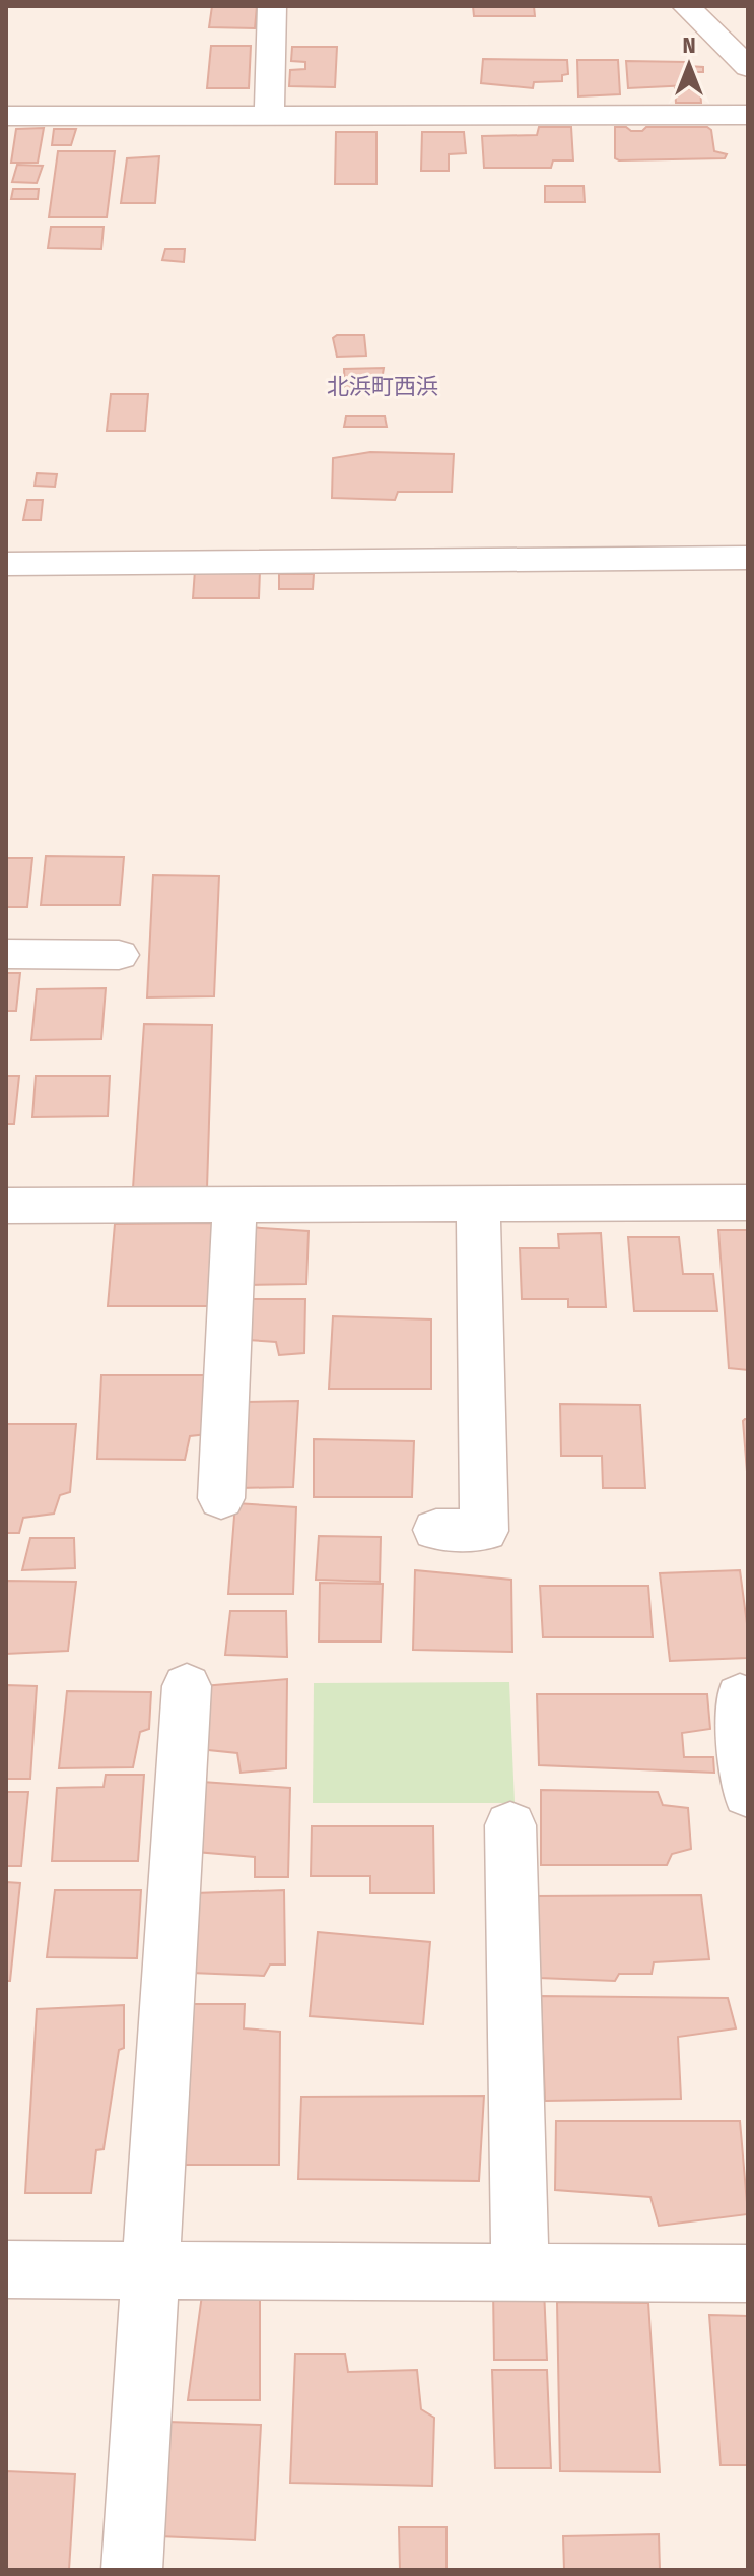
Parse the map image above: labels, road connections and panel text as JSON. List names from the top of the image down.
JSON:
{
  "districts": ["北浜町西浜"],
  "north": "top"
}
